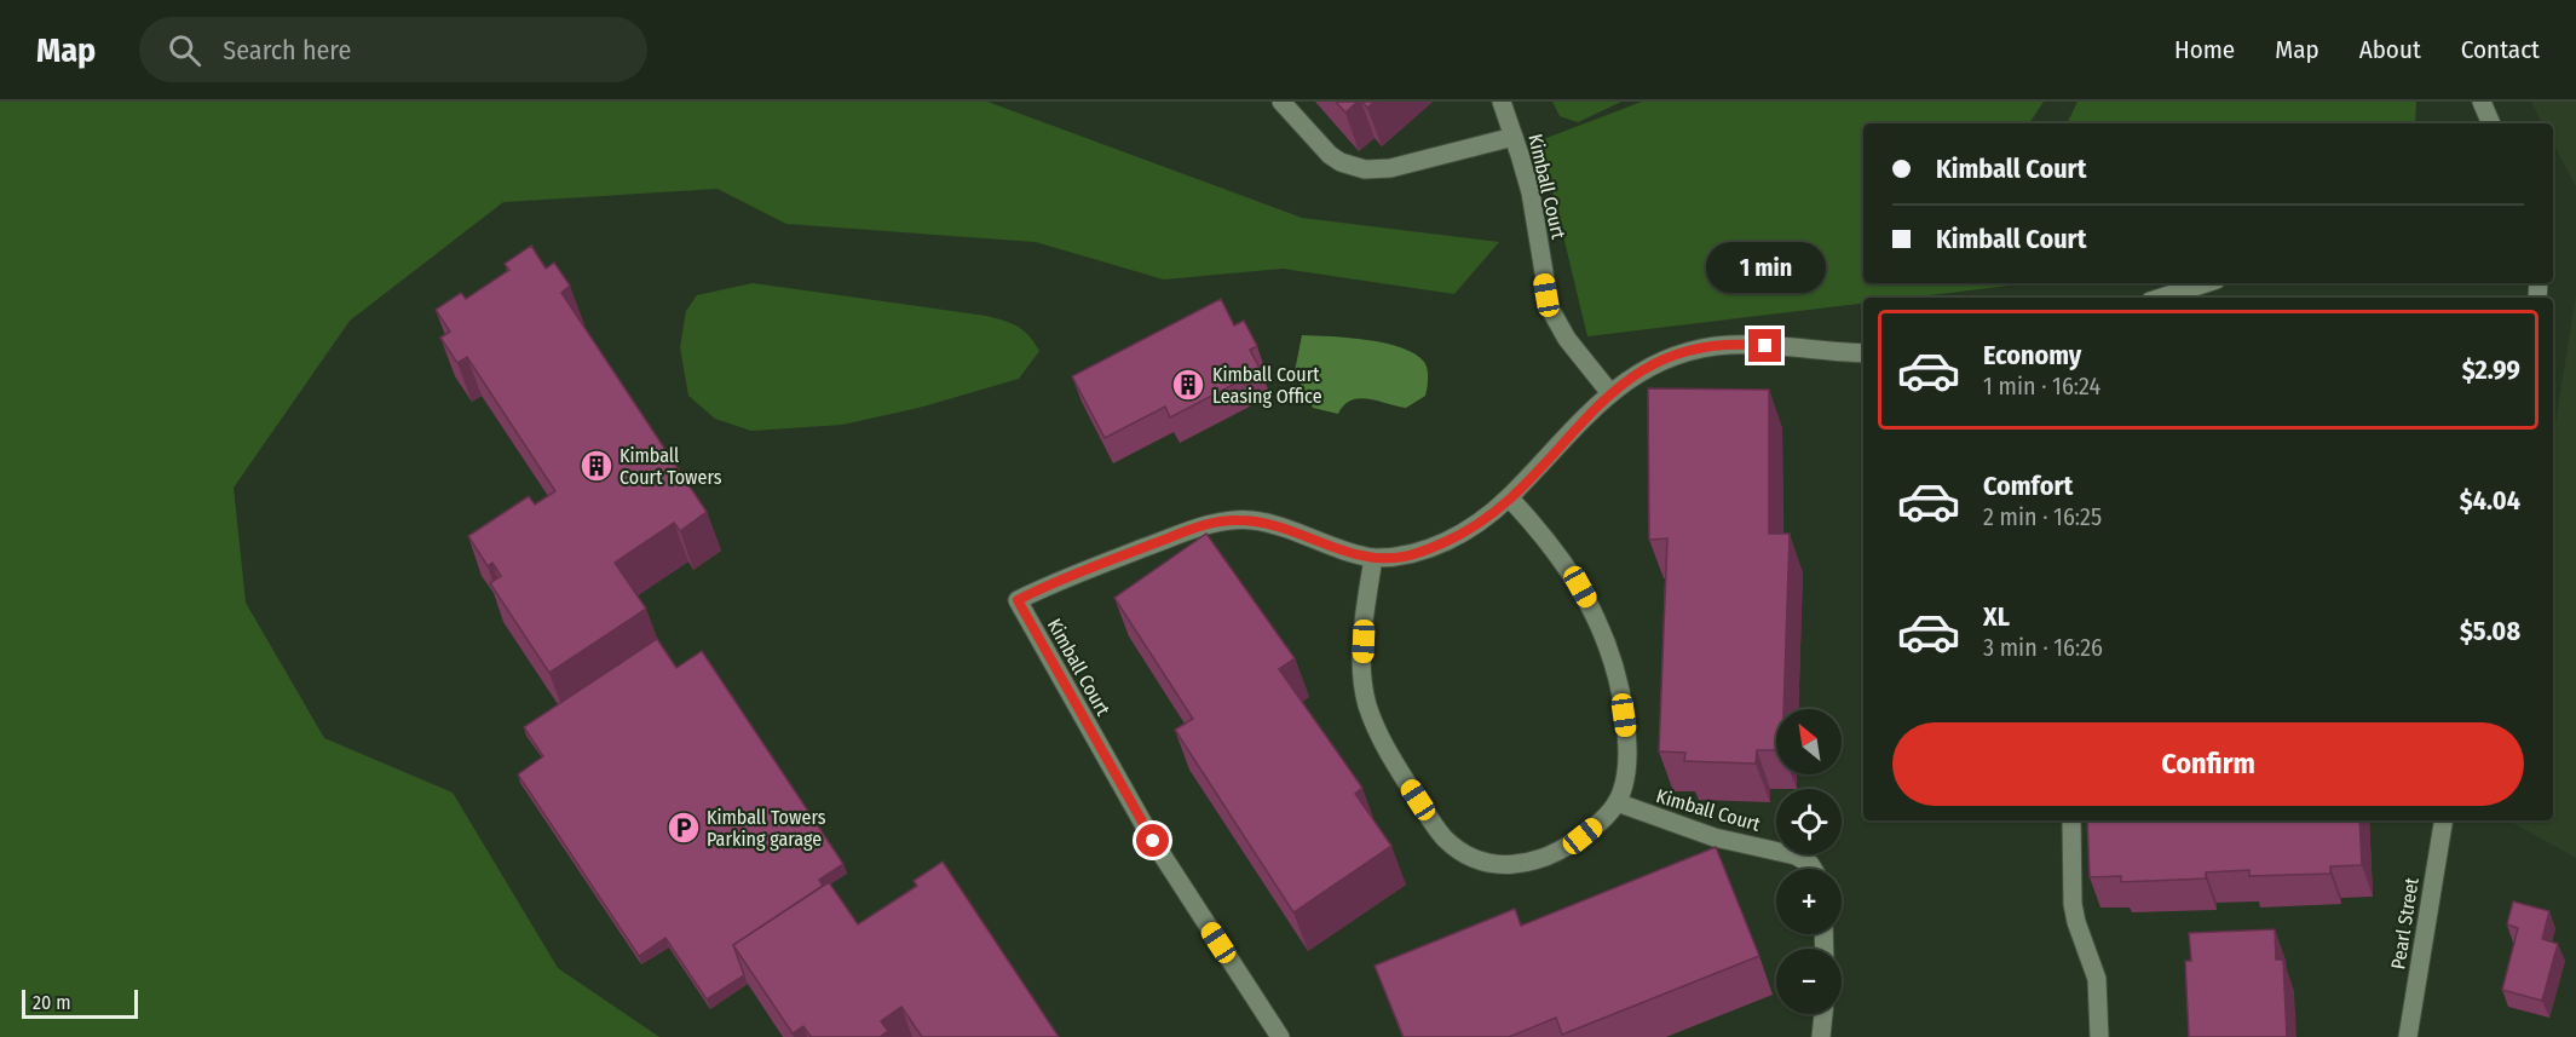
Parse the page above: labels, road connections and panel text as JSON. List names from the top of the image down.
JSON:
{
  "streets": {
    "street": ["Kimball Court", "Pearl Street"]
  },
  "places": {
    "building": ["Kimball Court Leasing Office", "Kimball Court Towers"],
    "parking": ["Kimball Towers Parking garage"]
  },
  "scale_bar": "20 m",
  "north": "top left",
  "page": {
    "header": "Map",
    "search": "Search here",
    "nav": [
      "Home",
      "Map",
      "About",
      "Contact"
    ],
    "banner": ["Kimball Court", "Kimball Court"],
    "bubble": "1 min",
    "list": [
      {
        "name": "Economy",
        "note": "1 min · 16:24",
        "value": "$2.99"
      },
      {
        "name": "Comfort",
        "note": "2 min · 16:25",
        "value": "$4.04"
      },
      {
        "name": "XL",
        "note": "3 min · 16:26",
        "value": "$5.08"
      }
    ],
    "buttons": "Confirm",
    "map_buttons": ["+", "−"],
    "scale": "20 m"
  }
}
